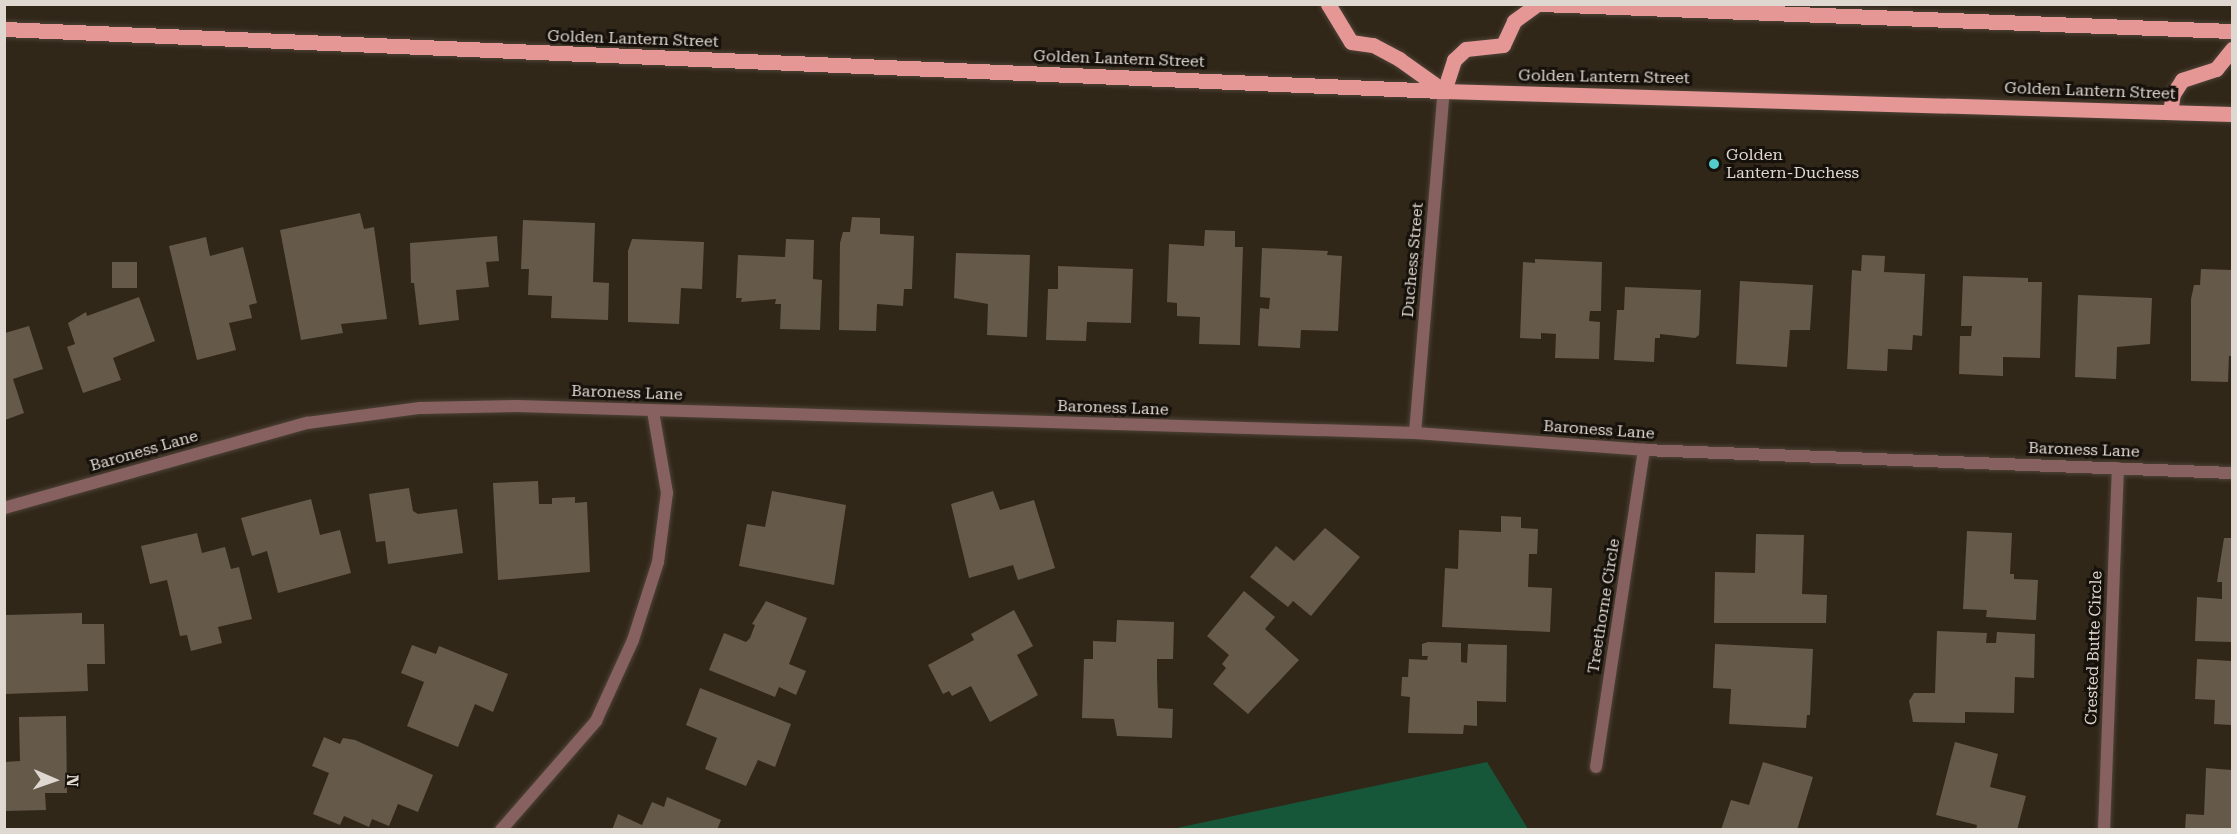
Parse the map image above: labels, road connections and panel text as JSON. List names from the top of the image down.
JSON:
{
  "streets": {
    "main road": ["Golden Lantern Street"],
    "street": [
      "Duchess Street",
      "Baroness Lane",
      "Treethorne Circle",
      "Crested Butte Circle"
    ]
  },
  "crossings": [
    ["Golden Lantern Street", "Duchess Street"],
    ["Duchess Street", "Baroness Lane"],
    ["Baroness Lane", "Treethorne Circle"],
    ["Baroness Lane", "Crested Butte Circle"]
  ],
  "places": ["Golden Lantern-Duchess"],
  "north": "right"
}
